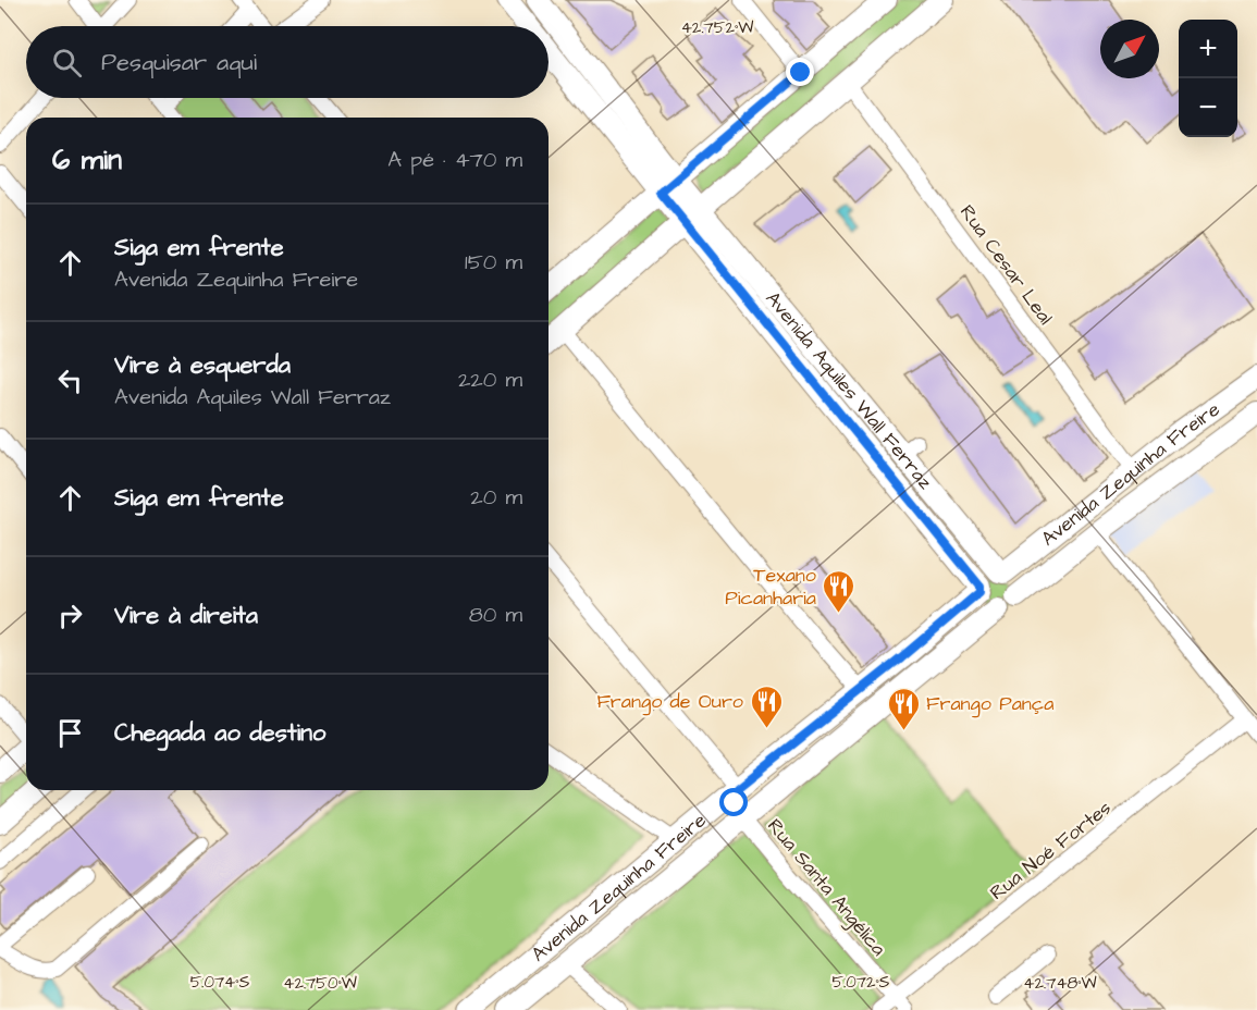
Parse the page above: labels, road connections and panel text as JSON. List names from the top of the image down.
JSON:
{
  "streets": {
    "main road": ["Avenida Aquiles Wall Ferraz", "Avenida Zequinha Freire"],
    "street": ["Rua Cesar Leal", "Rua Noé Fortes", "Rua Santa Angélica"]
  },
  "crossings": [
    ["Rua Cesar Leal", "Avenida Zequinha Freire"],
    ["Avenida Aquiles Wall Ferraz", "Avenida Zequinha Freire"],
    ["Avenida Zequinha Freire", "Rua Santa Angélica"],
    ["Rua Noé Fortes", "Rua Santa Angélica"]
  ],
  "places": {
    "restaurant": ["Texano Picanharia", "Frango de Ouro", "Frango Pança"]
  },
  "north": "top right",
  "page": {
    "map_buttons": ["+", "−"],
    "search": "Pesquisar aqui",
    "heading": ["6 min", "A pé · 470 m"],
    "list": [
      ["Siga em frente", "Avenida Zequinha Freire", "150 m"],
      ["Vire à esquerda", "Avenida Aquiles Wall Ferraz", "220 m"],
      ["Siga em frente", "20 m"],
      ["Vire à direita", "80 m"],
      "Chegada ao destino"
    ]
  },
  "coordinates": [
    "42.752°W",
    "5.074°S",
    "5.072°S",
    "42.750°W",
    "42.748°W"
  ]
}
